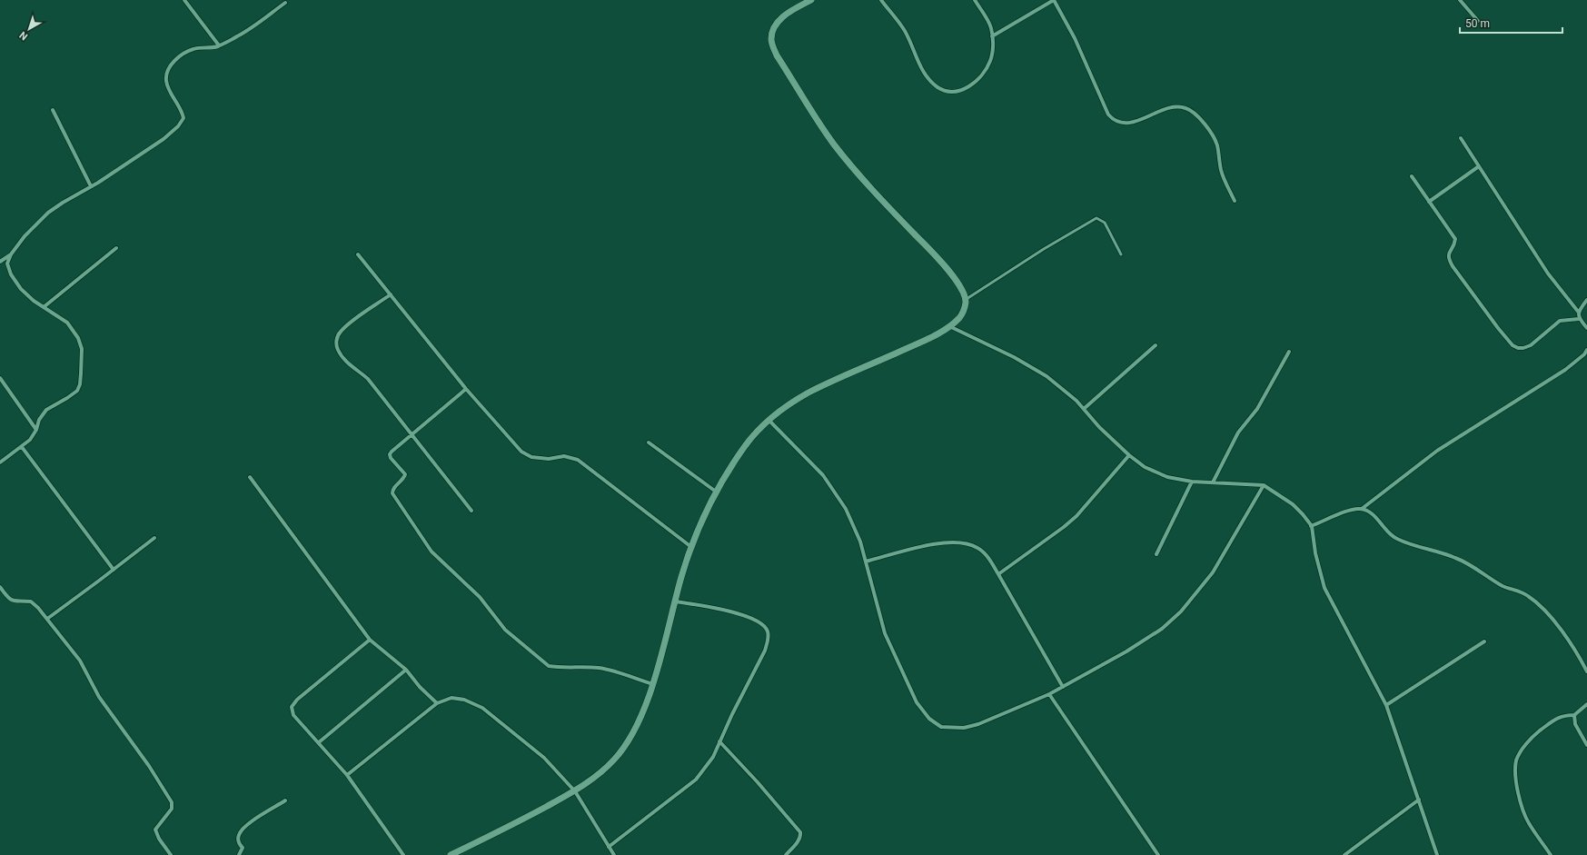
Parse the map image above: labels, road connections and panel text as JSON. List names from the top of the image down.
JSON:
{
  "scale_bar": "50 m",
  "north": "bottom left"
}
